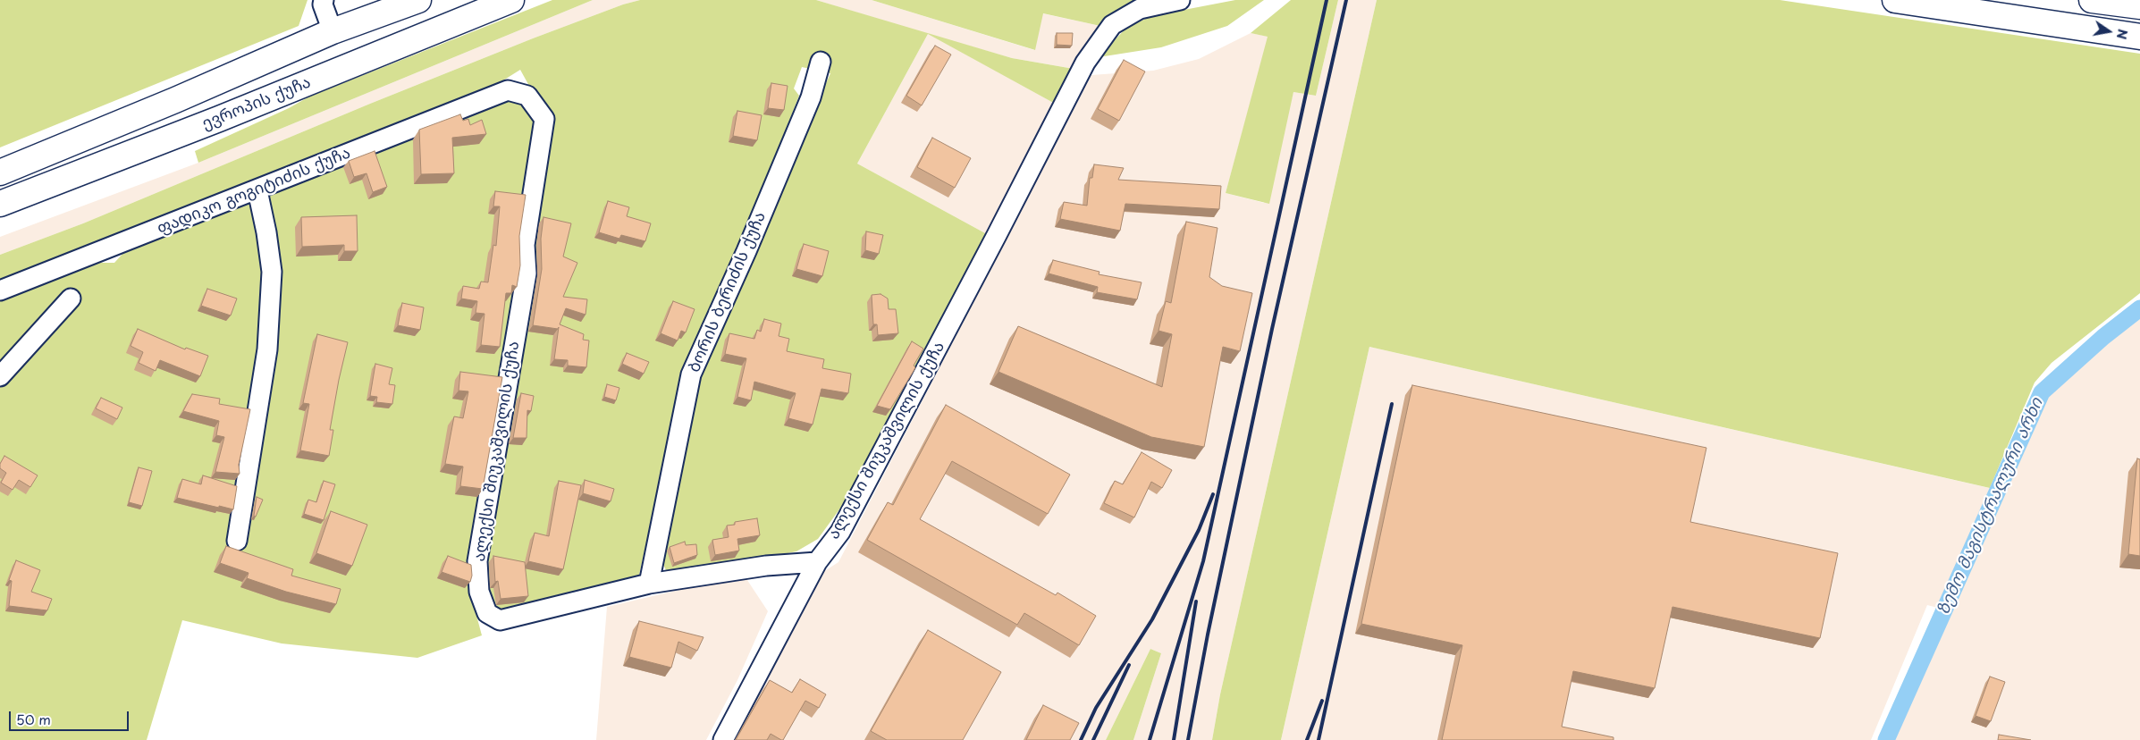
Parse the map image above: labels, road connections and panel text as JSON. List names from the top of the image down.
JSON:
{
  "streets": {
    "main road": ["ევროპის ქუჩა"],
    "street": ["ფადიკო გოგიტიძის ქუჩა", "ბორის ბერიძის ქუჩა", "ალექსი შიუკაშვილის ქუჩა"]
  },
  "crossings": [
    ["ფადიკო გოგიტიძის ქუჩა", "ალექსი შიუკაშვილის ქუჩა"],
    ["ბორის ბერიძის ქუჩა", "ალექსი შიუკაშვილის ქუჩა"]
  ],
  "water": ["ზემო მაგისტრალური არხი"],
  "scale_bar": "50 m",
  "north": "right"
}
